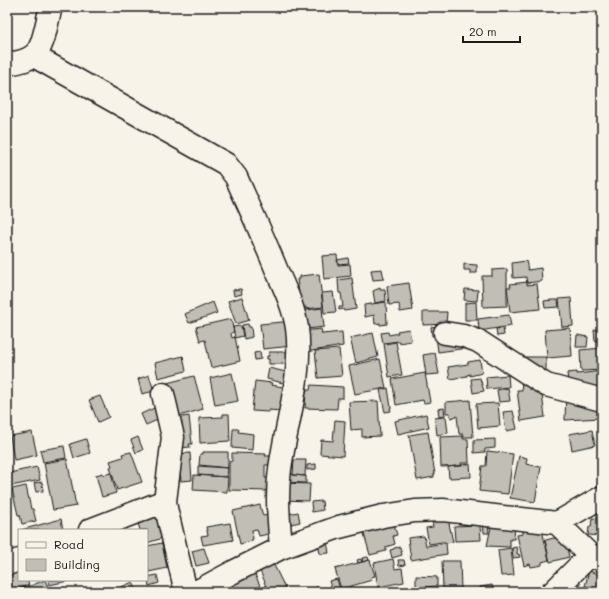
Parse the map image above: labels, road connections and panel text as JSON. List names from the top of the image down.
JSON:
{
  "legend": ["Road", "Building"],
  "scale_bar": "20 m"
}
